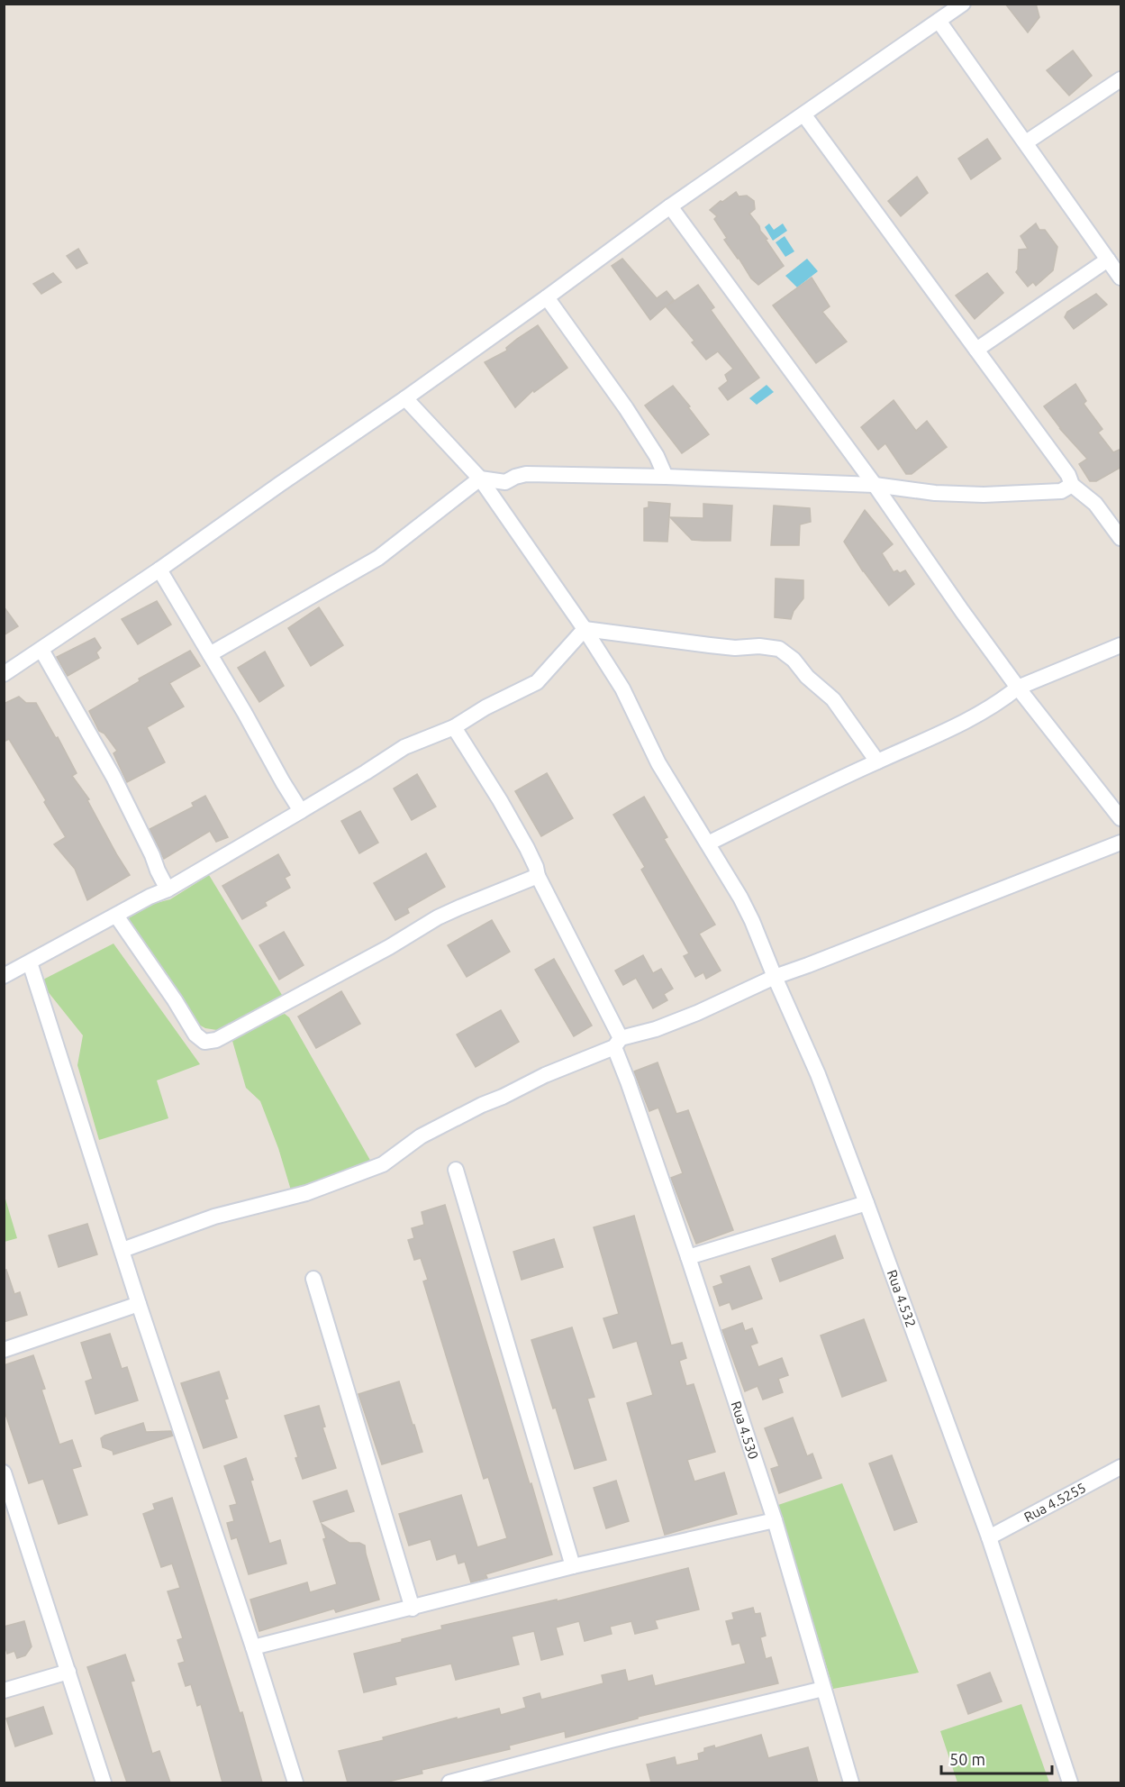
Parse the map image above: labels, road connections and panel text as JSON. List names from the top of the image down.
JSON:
{
  "streets": {
    "street": ["Rua 4.532", "Rua 4.530", "Rua 4.5255"]
  },
  "crossings": [
    ["Rua 4.532", "Rua 4.5255"]
  ],
  "scale_bar": "50 m"
}
